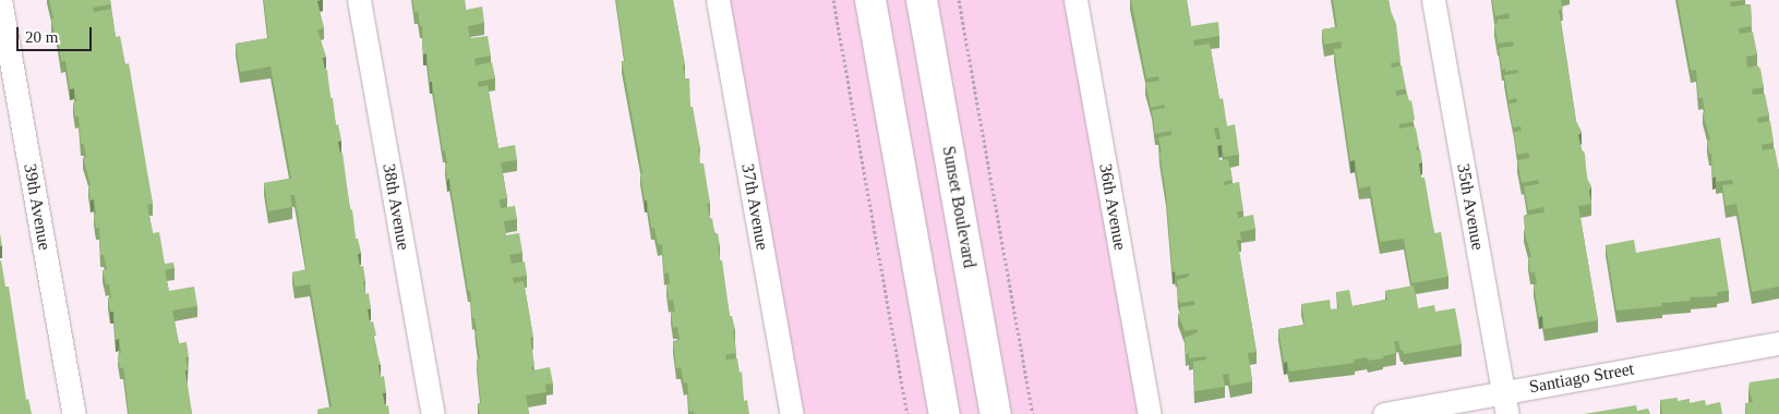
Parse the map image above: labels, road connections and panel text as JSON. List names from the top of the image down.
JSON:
{
  "streets": {
    "main road": ["Sunset Boulevard"],
    "street": [
      "39th Avenue",
      "38th Avenue",
      "37th Avenue",
      "36th Avenue",
      "35th Avenue",
      "Santiago Street"
    ]
  },
  "crossings": [
    ["35th Avenue", "Santiago Street"]
  ],
  "scale_bar": "20 m"
}
